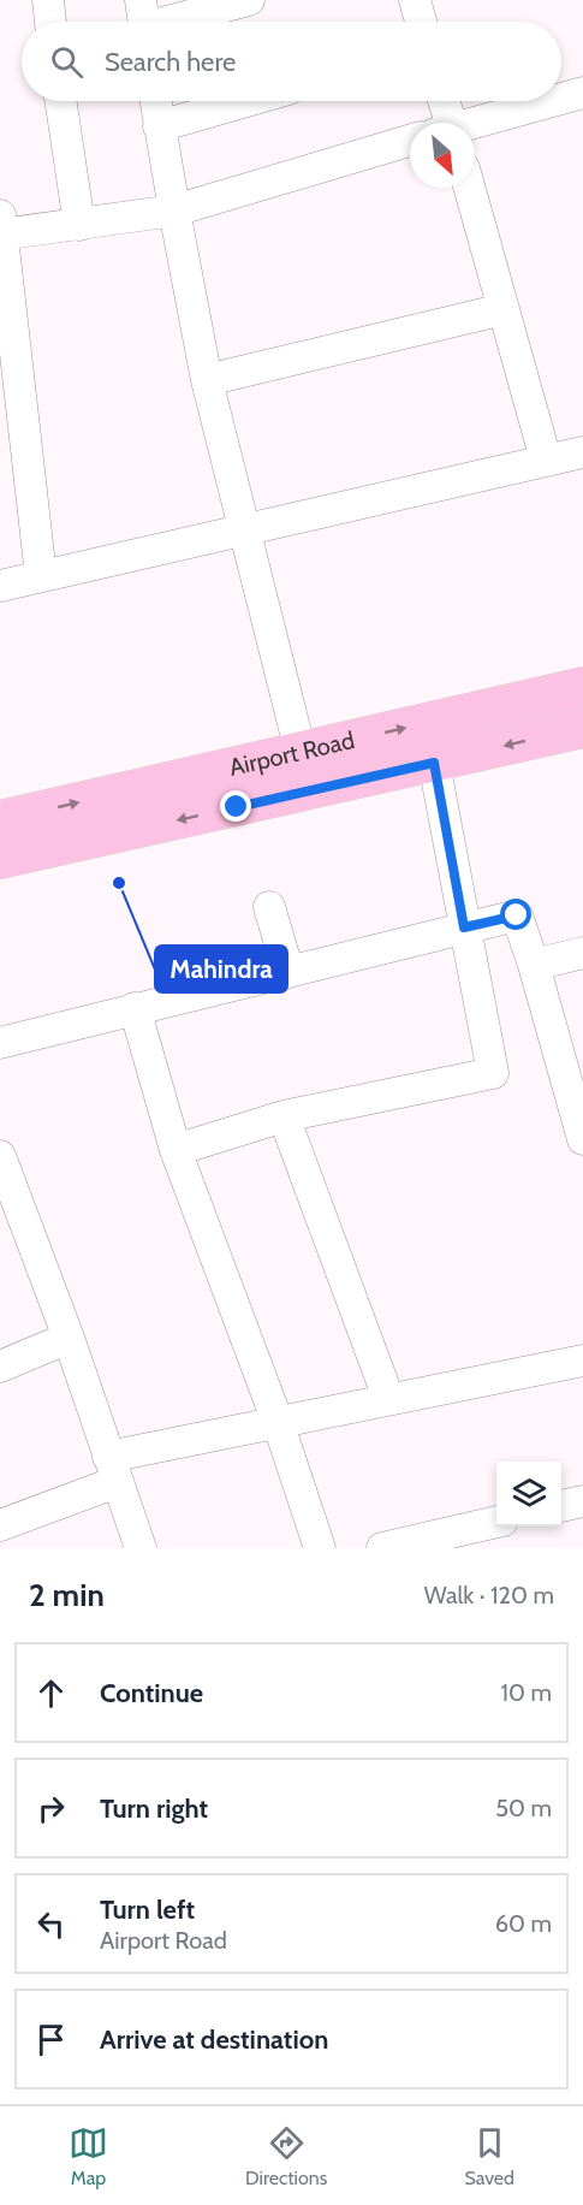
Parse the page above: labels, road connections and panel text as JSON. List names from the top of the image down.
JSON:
{
  "streets": {
    "main road": ["Airport Road"]
  },
  "places": ["Mahindra"],
  "north": "bottom right",
  "page": {
    "search": "Search here",
    "heading": ["2 min", "Walk · 120 m"],
    "list": [
      ["Continue", "10 m"],
      ["Turn right", "50 m"],
      ["Turn left", "Airport Road", "60 m"],
      "Arrive at destination"
    ],
    "nav": ["Map", "Directions", "Saved"]
  }
}
